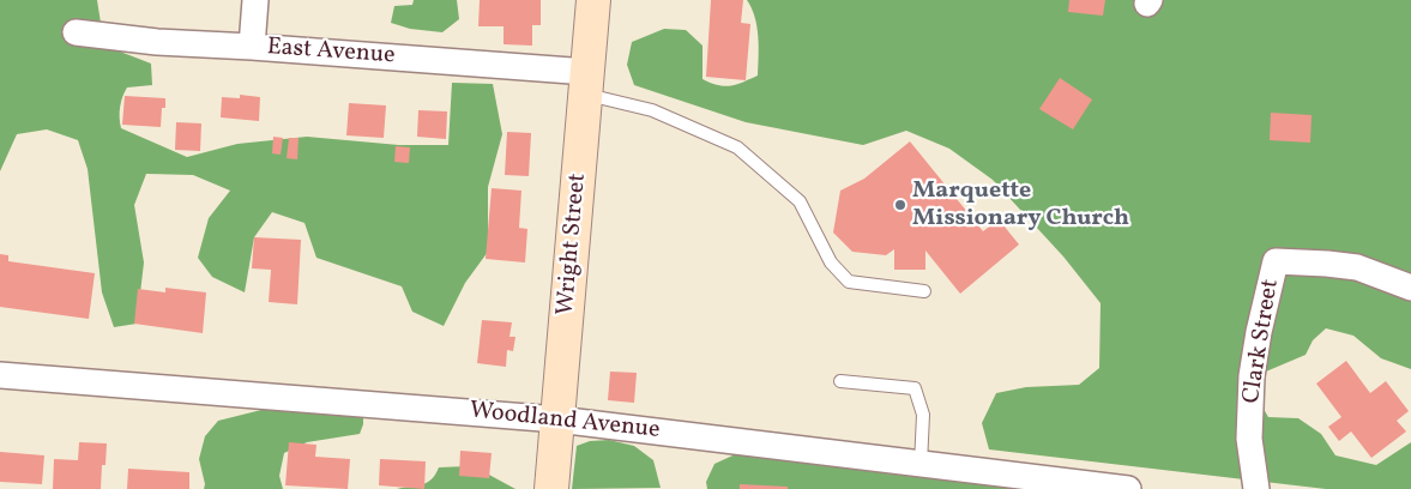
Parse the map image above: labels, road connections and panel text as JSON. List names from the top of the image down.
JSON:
{
  "streets": {
    "main road": ["Wright Street"],
    "street": ["East Avenue", "Clark Street", "Woodland Avenue"]
  },
  "crossings": [
    ["East Avenue", "Wright Street"],
    ["Wright Street", "Woodland Avenue"]
  ],
  "places": ["Marquette Missionary Church"]
}
